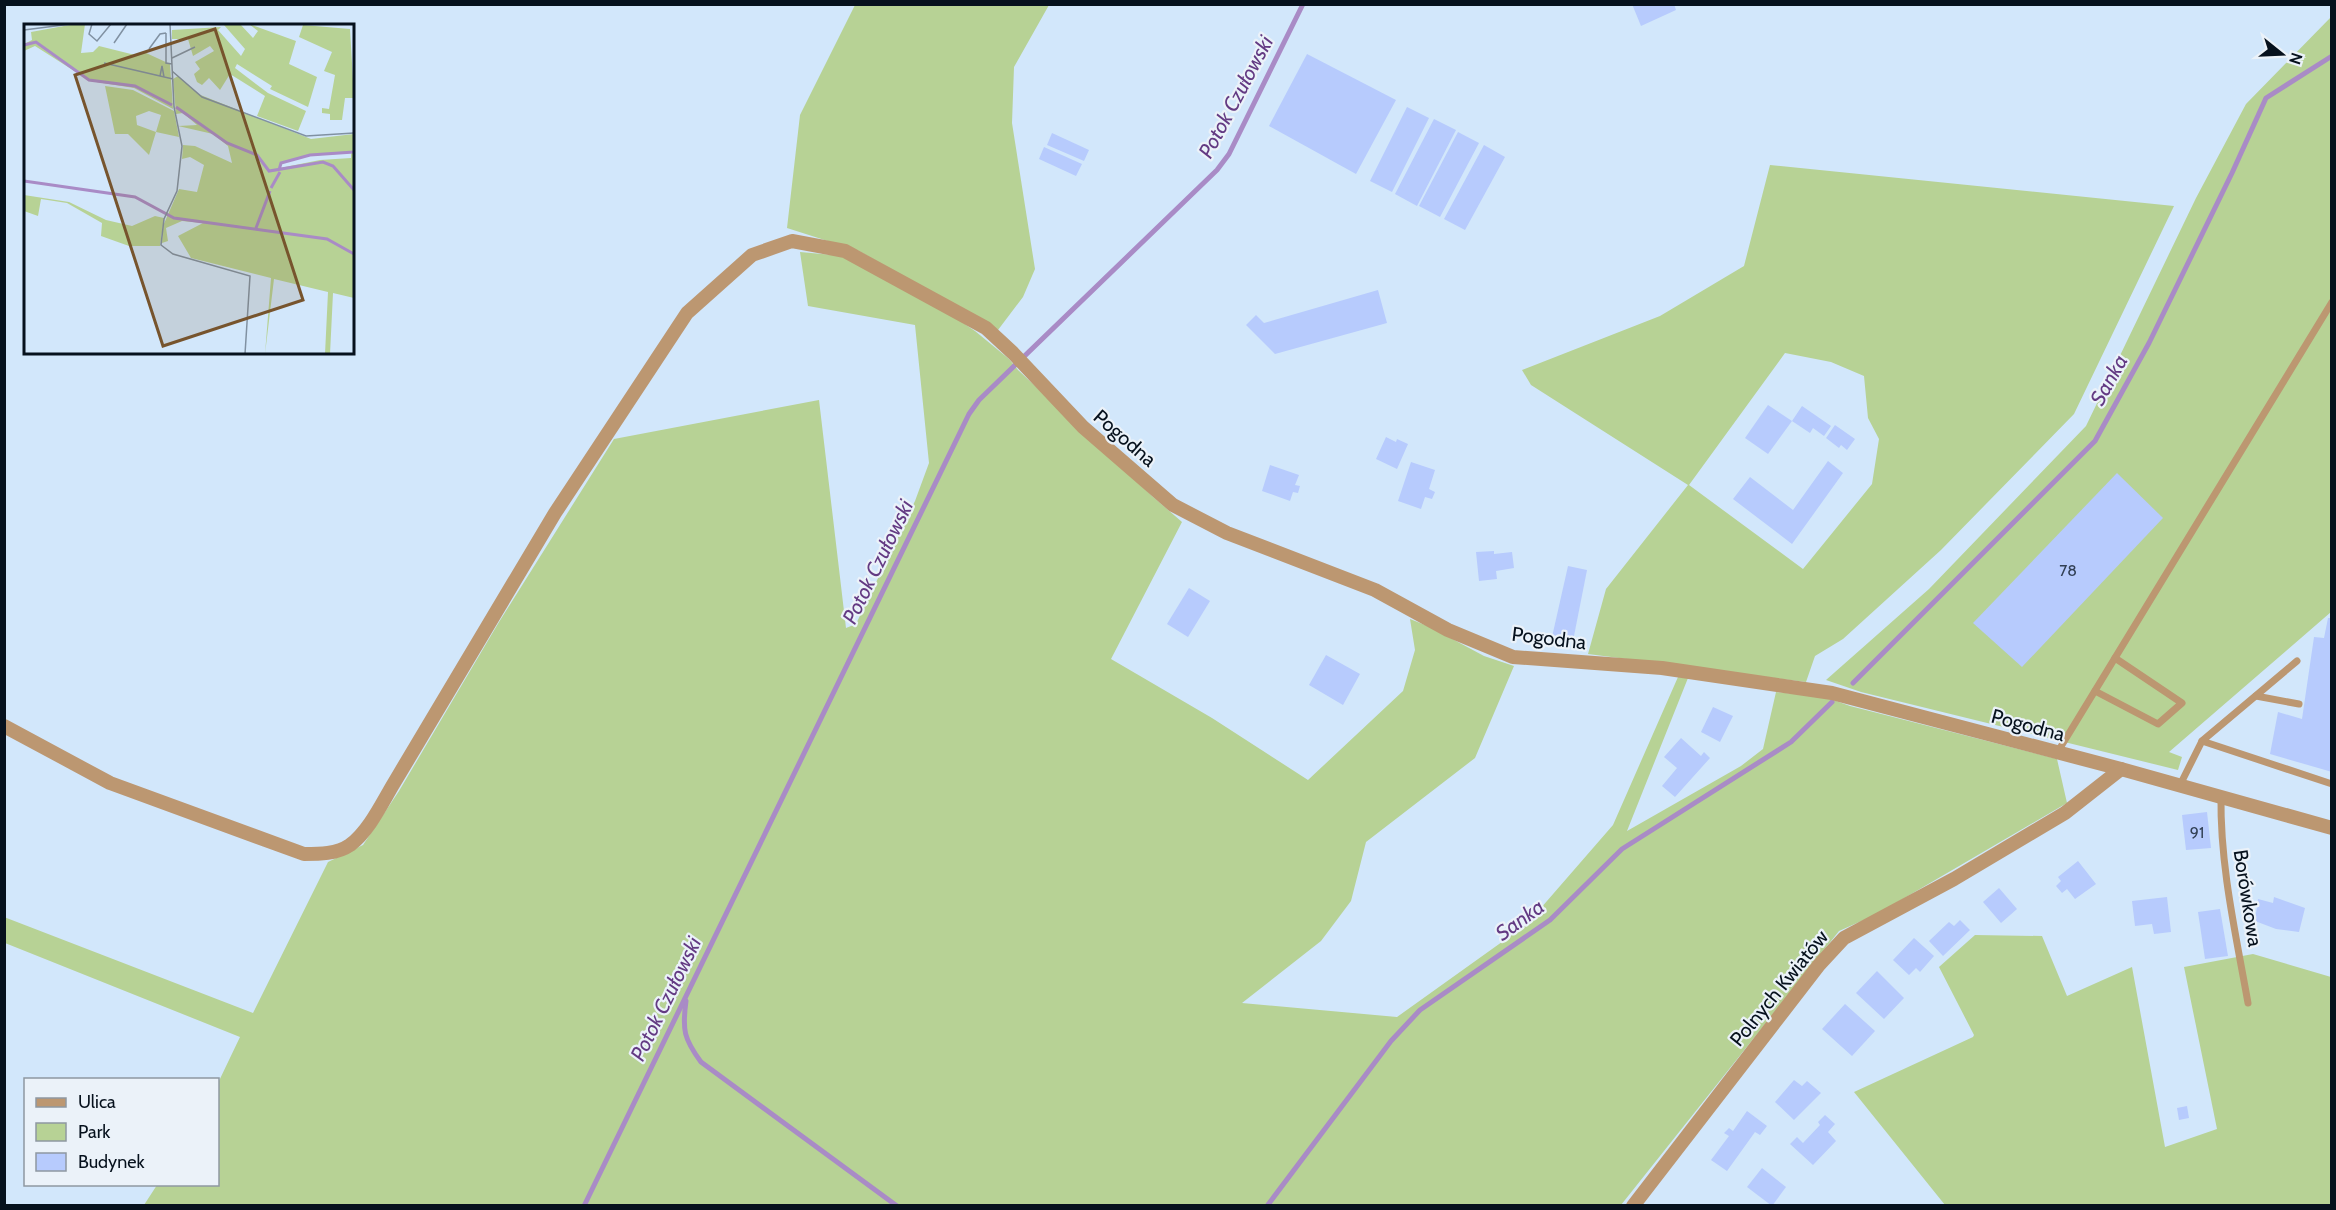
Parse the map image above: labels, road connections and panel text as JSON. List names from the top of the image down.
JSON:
{
  "streets": {
    "street": ["Pogodna", "Polnych Kwiatów"],
    "lane": ["Borówkowa"]
  },
  "crossings": [
    ["Pogodna", "Borówkowa"],
    ["Pogodna", "Polnych Kwiatów"]
  ],
  "water": ["Potok Czułowski", "Sanka"],
  "house_numbers": ["78", "91"],
  "legend": ["Ulica", "Park", "Budynek"],
  "north": "right"
}
